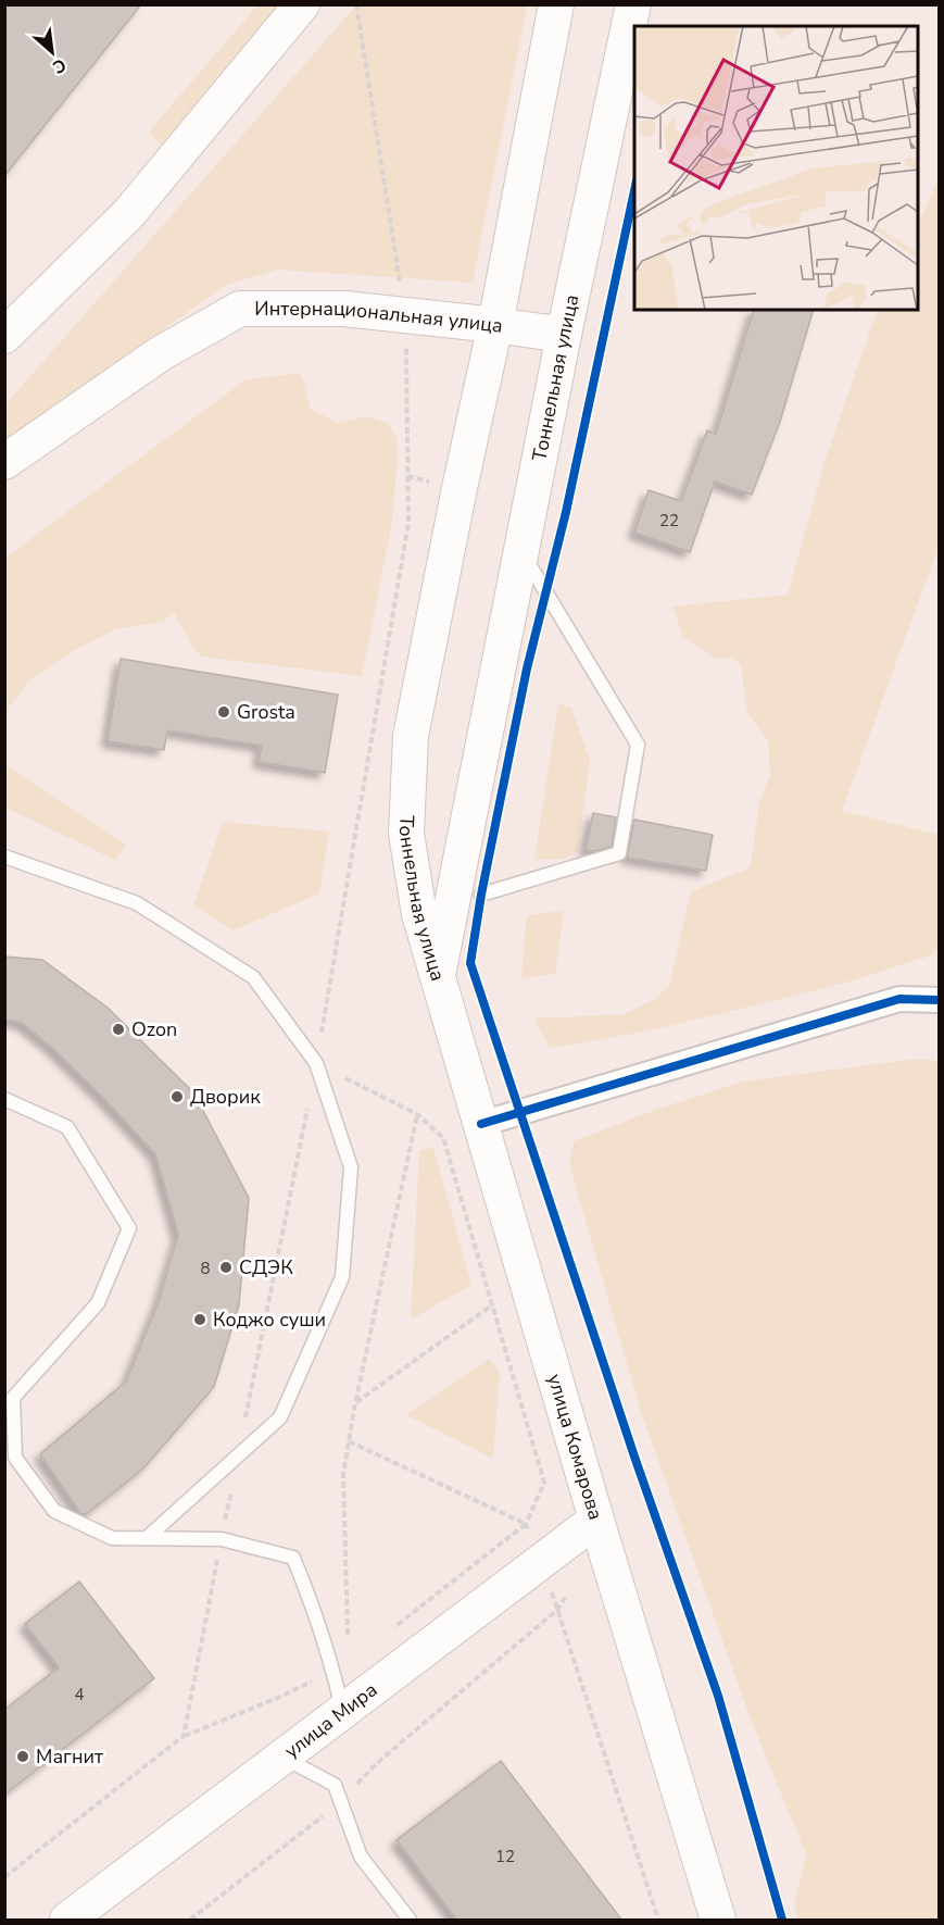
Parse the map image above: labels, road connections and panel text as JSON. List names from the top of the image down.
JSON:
{
  "streets": {
    "main road": [
      "Интернациональная улица",
      "Тоннельная улица",
      "улица Комарова",
      "улица Мира"
    ]
  },
  "crossings": [
    ["Интернациональная улица", "Тоннельная улица"],
    ["Тоннельная улица", "улица Комарова"],
    ["улица Комарова", "улица Мира"]
  ],
  "places": [
    "Grosta",
    "Ozon",
    "Дворик",
    "СДЭК",
    "Коджо суши",
    "Магнит"
  ],
  "house_numbers": [
    "22",
    "8",
    "4",
    "12"
  ],
  "north": "bottom right"
}
